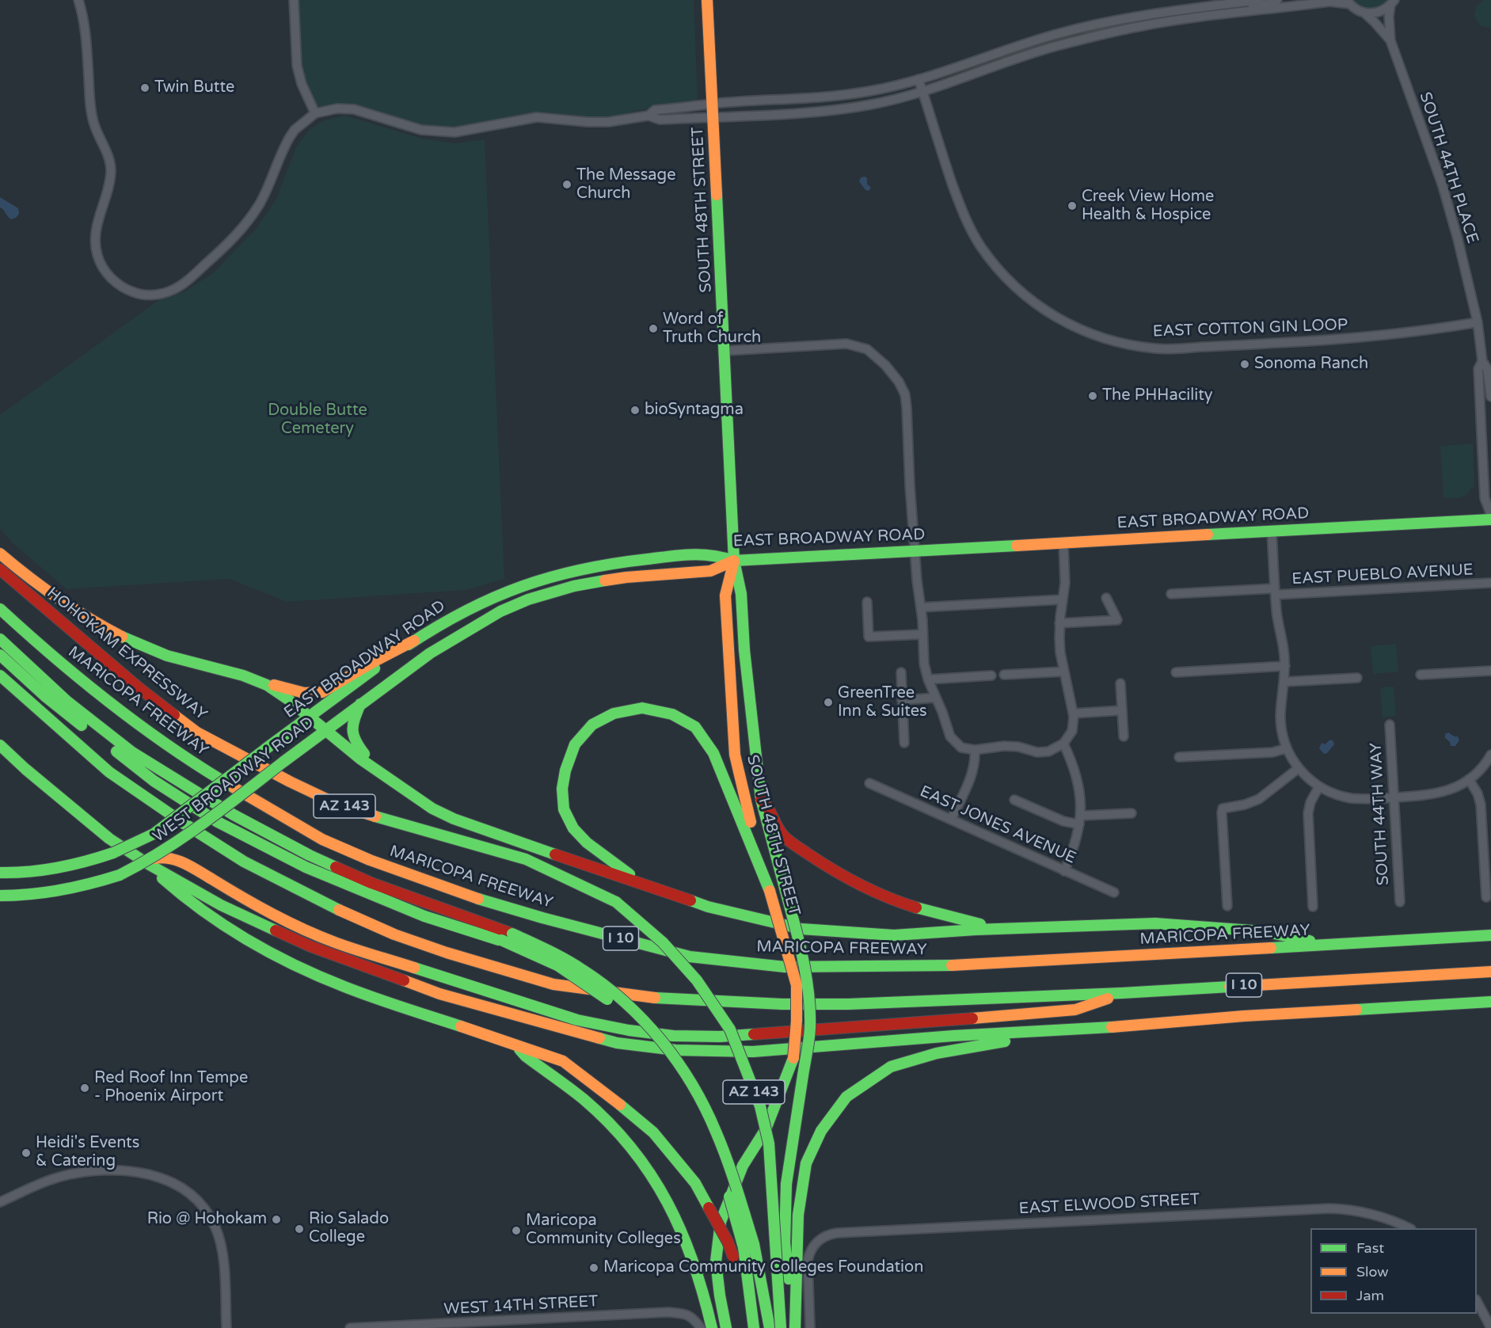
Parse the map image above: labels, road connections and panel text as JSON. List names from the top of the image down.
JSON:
{
  "streets": {
    "main road": [
      "SOUTH 48TH STREET",
      "EAST BROADWAY ROAD",
      "HOHOKAM EXPRESSWAY",
      "MARICOPA FREEWAY",
      "WEST BROADWAY ROAD",
      "AZ 143",
      "I 10"
    ],
    "street": [
      "SOUTH 44TH PLACE",
      "EAST COTTON GIN LOOP",
      "EAST PUEBLO AVENUE",
      "SOUTH 44TH WAY",
      "EAST JONES AVENUE",
      "EAST ELWOOD STREET",
      "WEST 14TH STREET"
    ]
  },
  "crossings": [
    ["SOUTH 44TH PLACE", "EAST COTTON GIN LOOP"],
    ["SOUTH 48TH STREET", "EAST BROADWAY ROAD"],
    ["SOUTH 48TH STREET", "WEST BROADWAY ROAD"],
    ["EAST BROADWAY ROAD", "WEST BROADWAY ROAD"]
  ],
  "parks": ["Double Butte Cemetery"],
  "places": [
    "Twin Butte",
    "The Message Church",
    "Creek View Home Health & Hospice",
    "Word of Truth Church",
    "Sonoma Ranch",
    "The PHHacility",
    "bioSyntagma",
    "GreenTree Inn & Suites",
    "Red Roof Inn Tempe - Phoenix Airport",
    "Heidi's Events & Catering",
    "Rio @ Hohokam",
    "Rio Salado College",
    "Maricopa Community Colleges",
    "Maricopa Community Colleges Foundation"
  ],
  "legend": ["Fast", "Slow", "Jam"]
}
